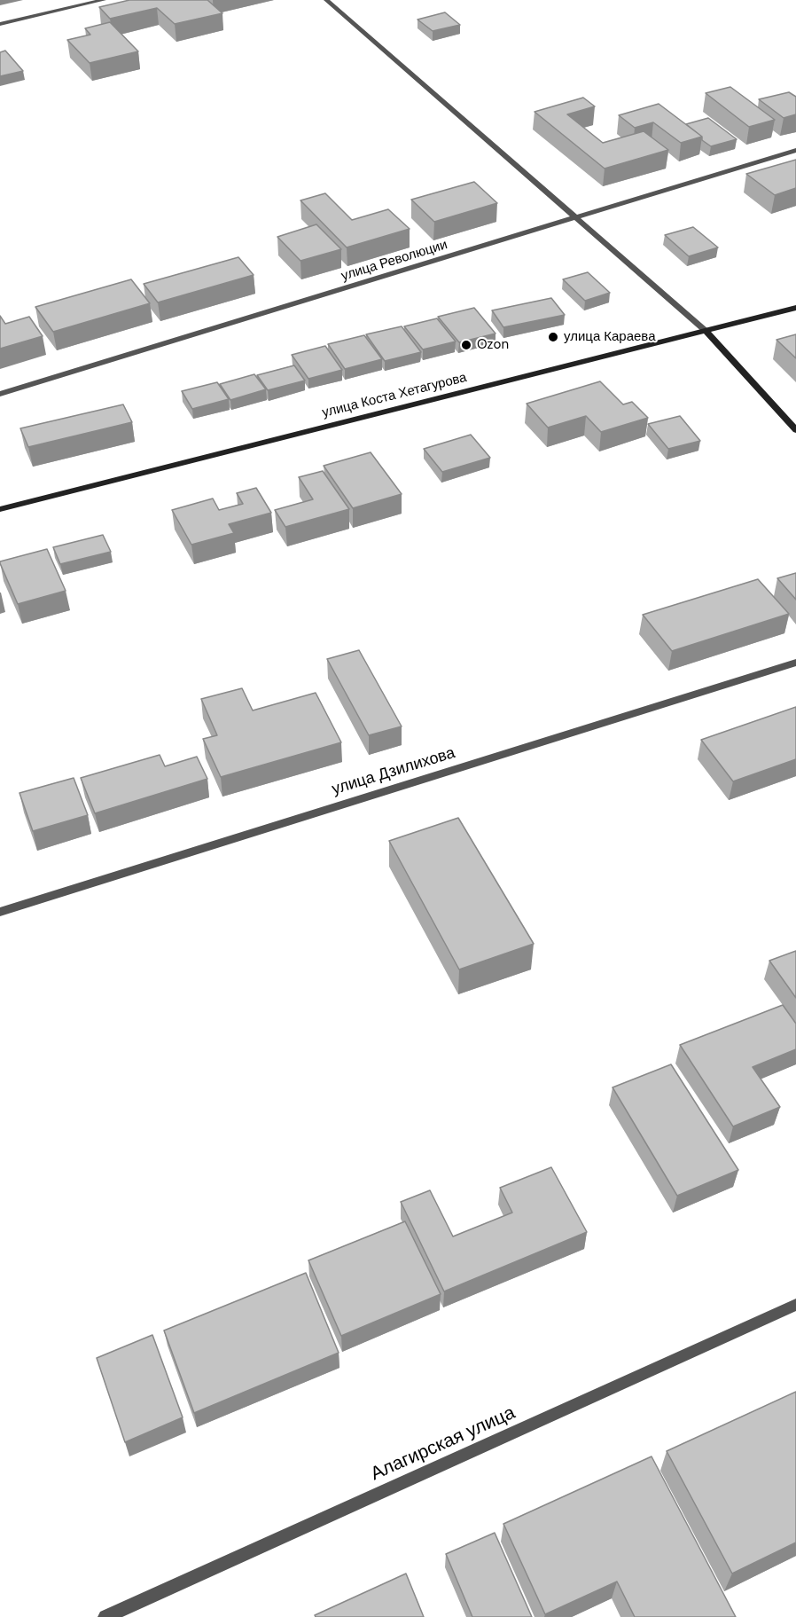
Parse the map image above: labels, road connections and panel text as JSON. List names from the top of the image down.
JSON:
{
  "streets": {
    "main road": ["улица Коста Хетагурова"],
    "street": ["улица Революции", "улица Дзилихова", "Алагирская улица"]
  },
  "places": ["улица Караева", "Ozon"]
}
